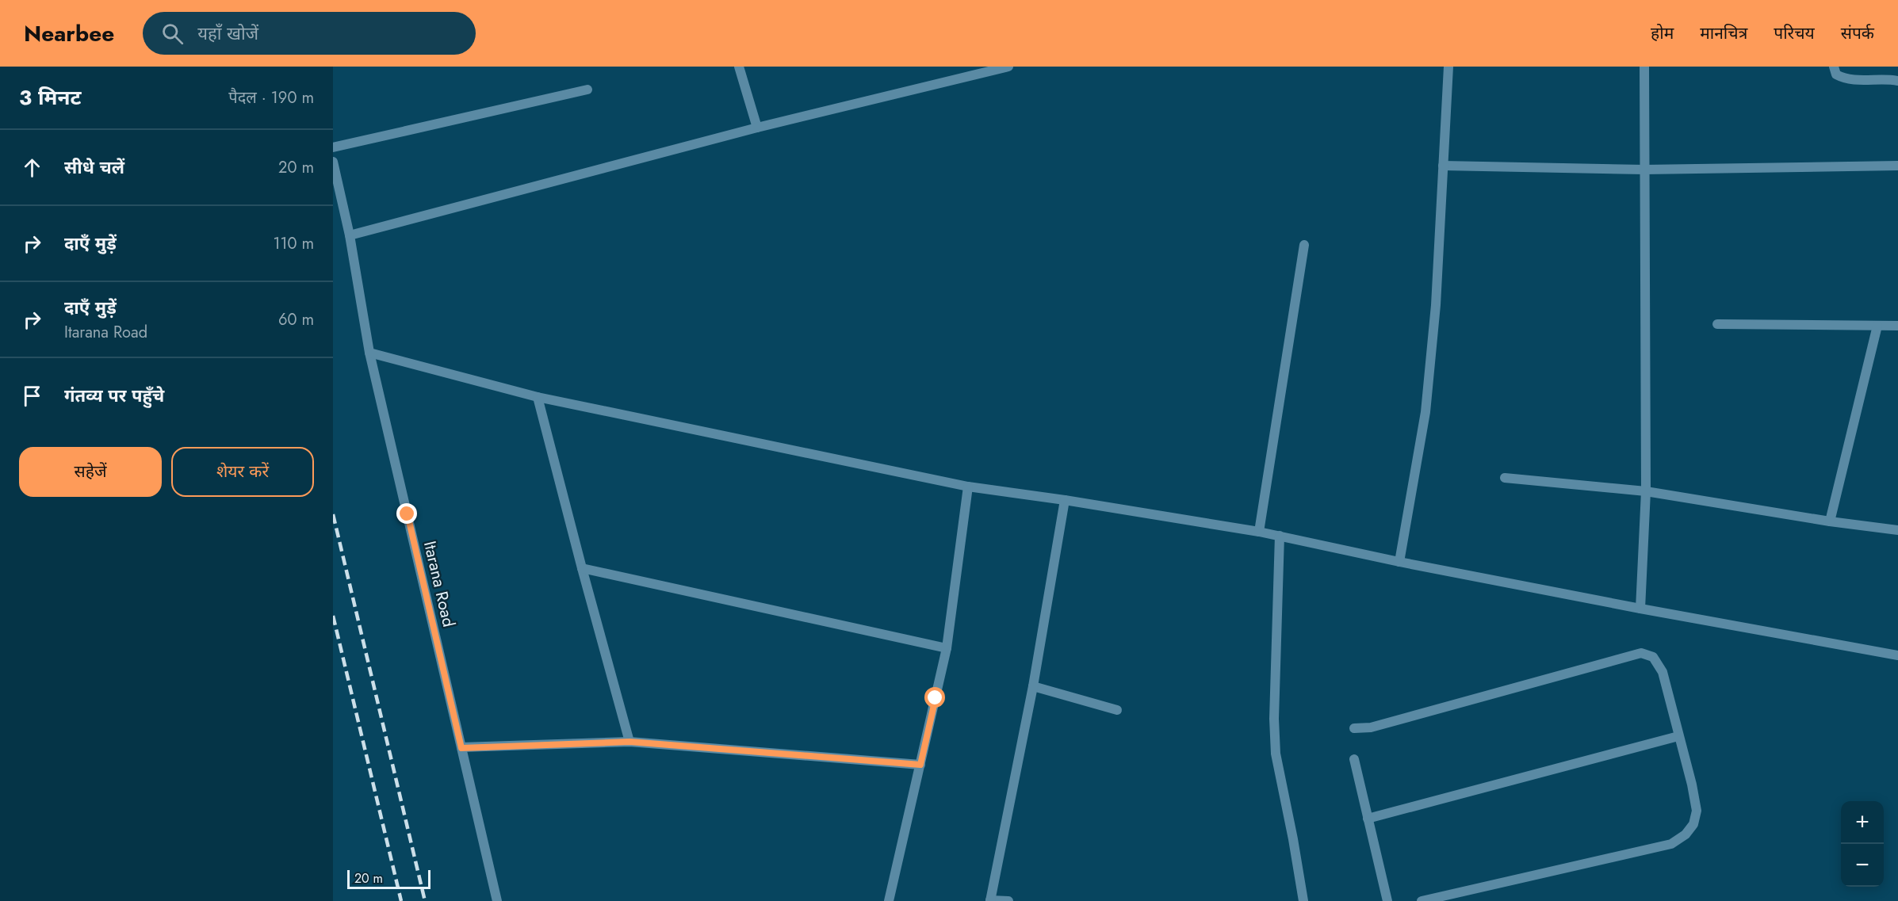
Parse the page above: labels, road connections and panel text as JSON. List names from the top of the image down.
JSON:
{
  "streets": {
    "street": ["Itarana Road"]
  },
  "scale_bar": "20 m",
  "page": {
    "header": "Nearbee",
    "search": "यहाँ खोजें",
    "nav": [
      "होम",
      "मानचित्र",
      "परिचय",
      "संपर्क"
    ],
    "heading": ["3 मिनट", "पैदल · 190 m"],
    "list": [
      ["सीधे चलें", "20 m"],
      ["दाएँ मुड़ें", "110 m"],
      ["दाएँ मुड़ें", "Itarana Road", "60 m"],
      "गंतव्य पर पहुँचे"
    ],
    "buttons": ["सहेजें", "शेयर करें"],
    "map_buttons": ["+", "−"],
    "scale": "20 m"
  }
}
